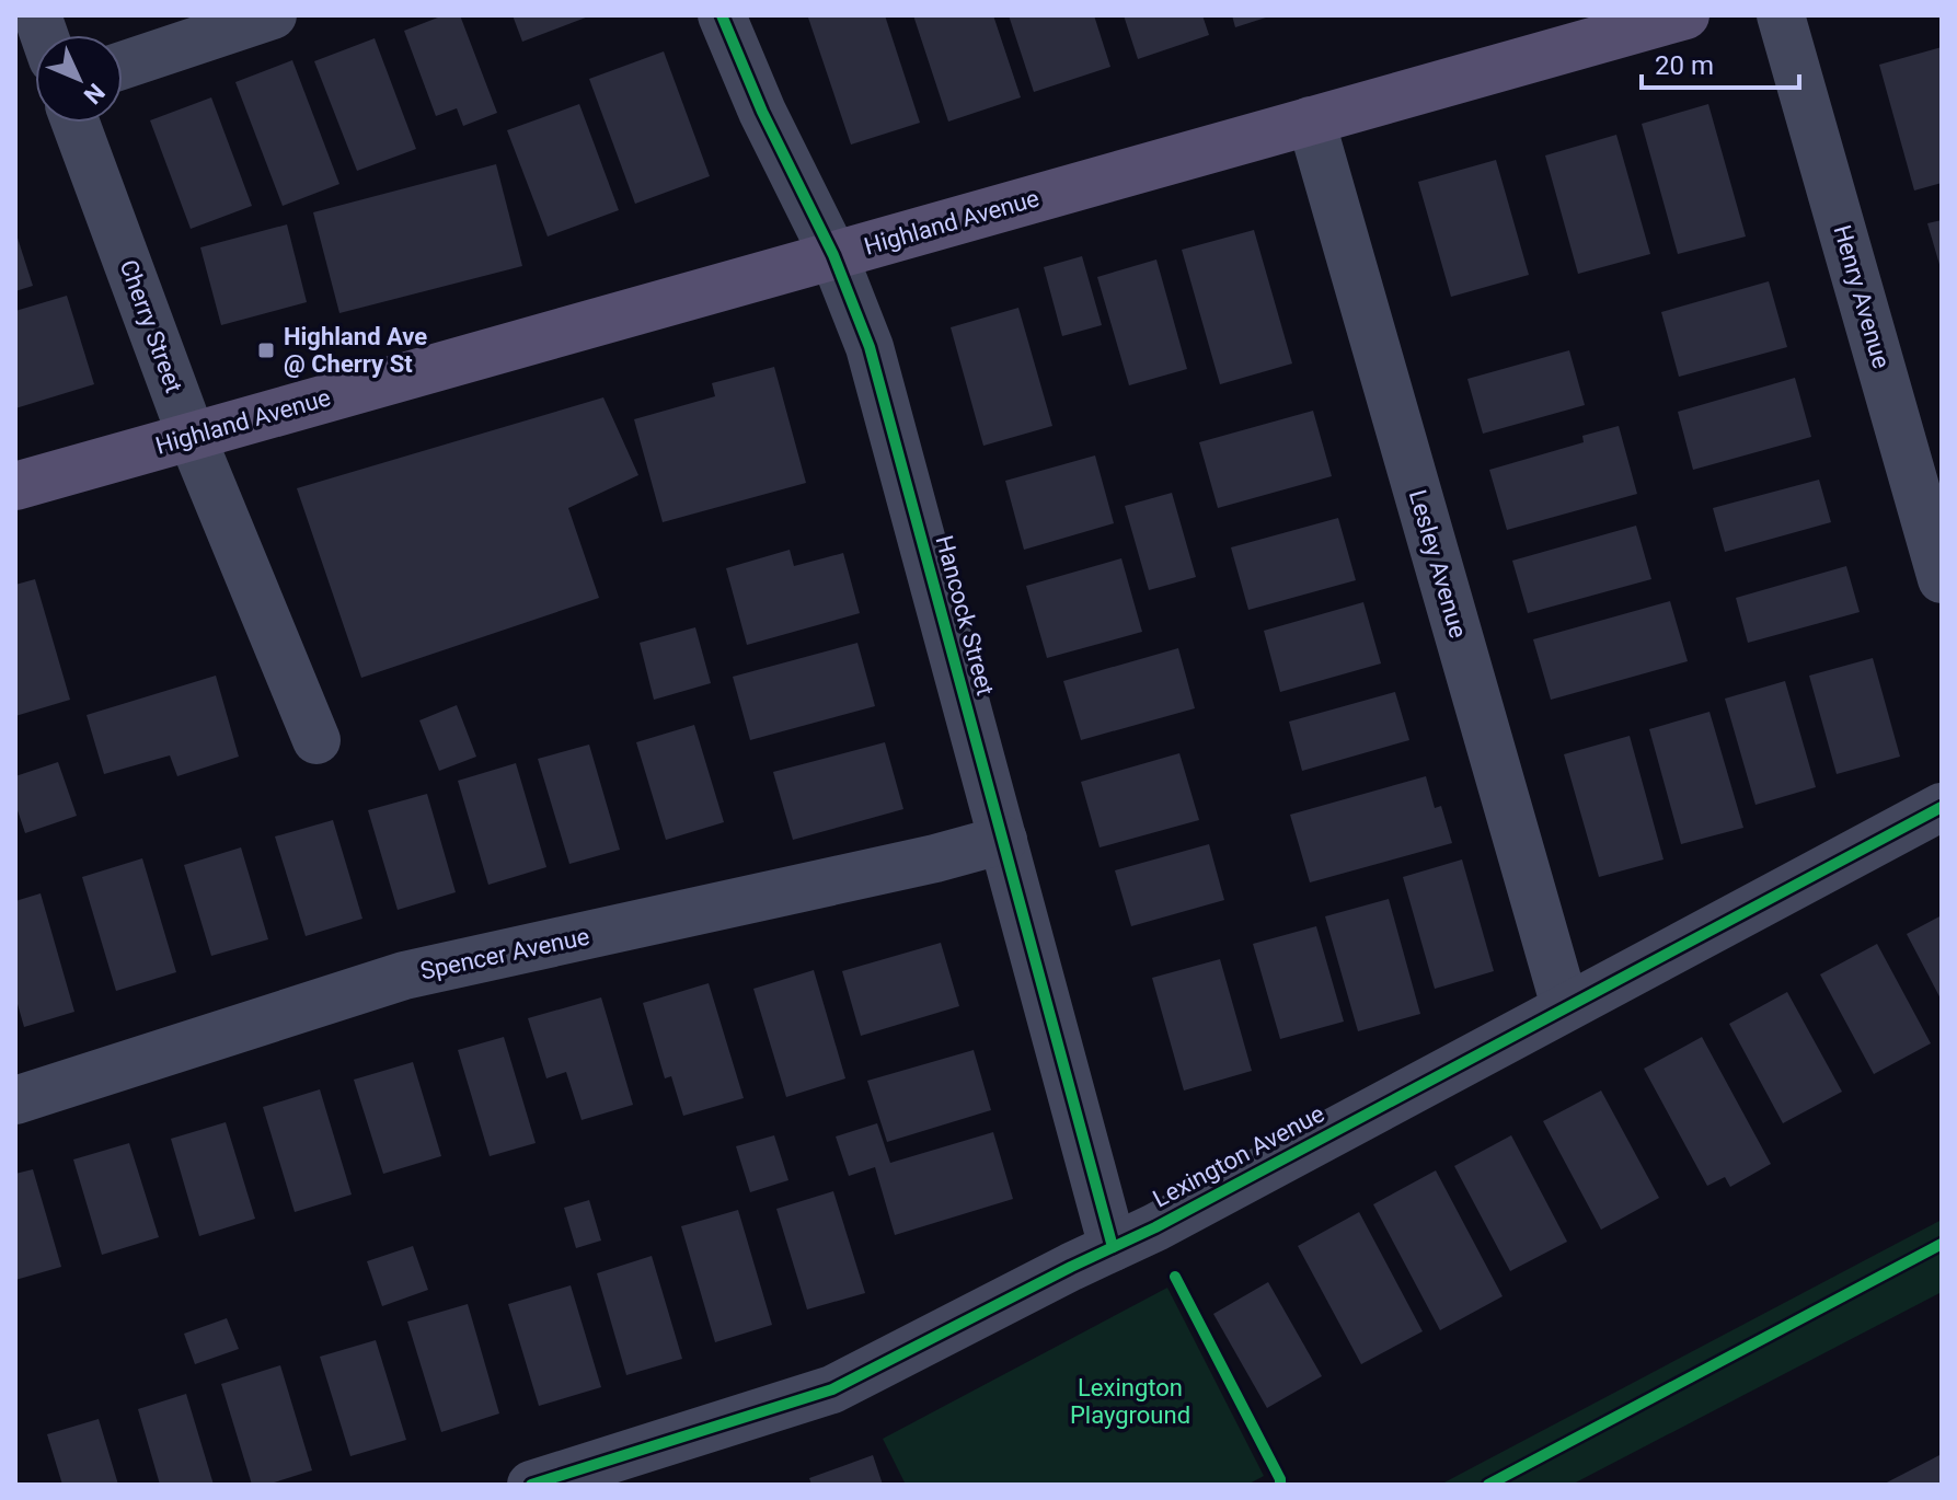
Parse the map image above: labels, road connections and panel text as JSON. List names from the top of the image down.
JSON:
{
  "streets": {
    "main road": ["Highland Avenue"],
    "street": [
      "Henry Avenue",
      "Cherry Street",
      "Lesley Avenue",
      "Hancock Street",
      "Spencer Avenue",
      "Lexington Avenue"
    ]
  },
  "crossings": [
    ["Highland Avenue", "Cherry Street"],
    ["Highland Avenue", "Lesley Avenue"],
    ["Highland Avenue", "Hancock Street"],
    ["Lesley Avenue", "Lexington Avenue"],
    ["Hancock Street", "Spencer Avenue"],
    ["Hancock Street", "Lexington Avenue"]
  ],
  "parks": ["Lexington Playground"],
  "places": {
    "transit": ["Highland Ave @ Cherry St"]
  },
  "scale_bar": "20 m",
  "north": "bottom right"
}
